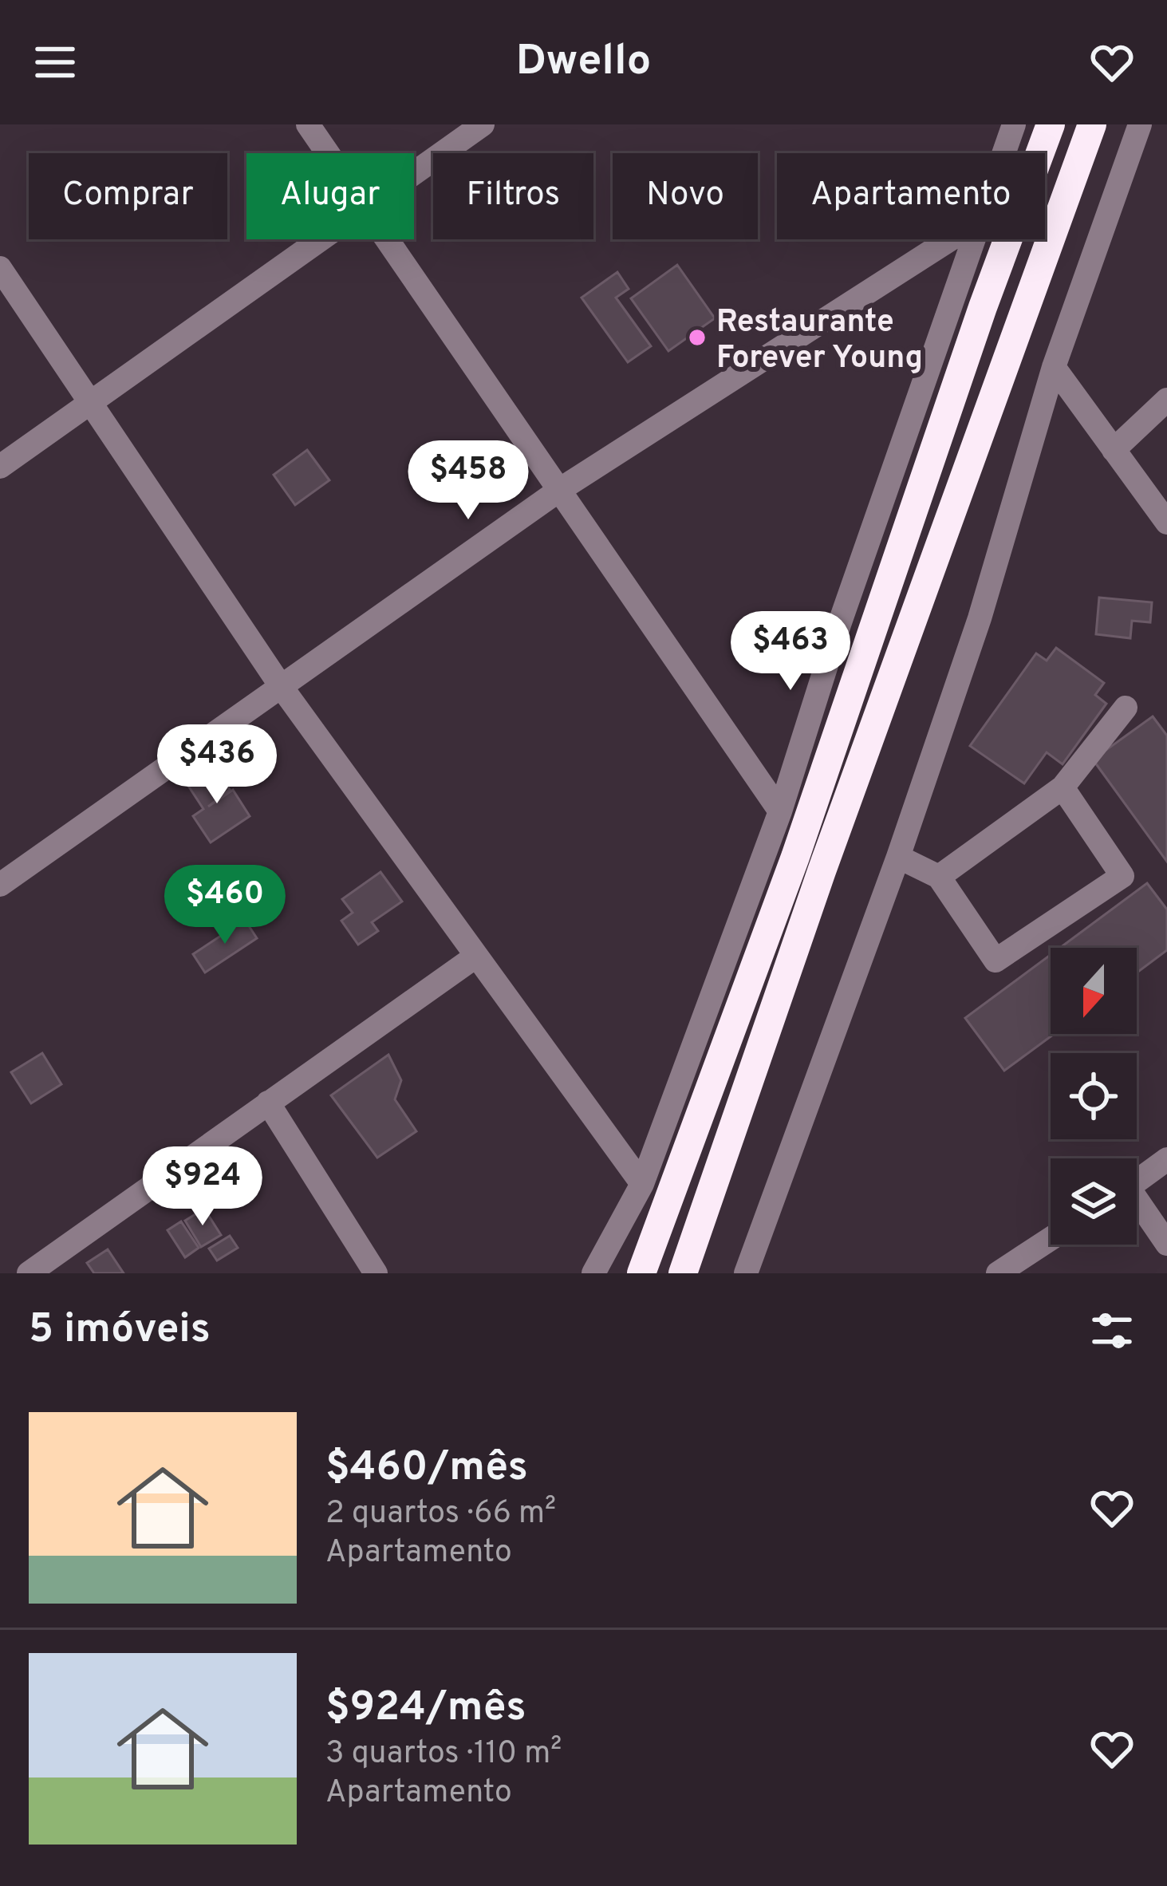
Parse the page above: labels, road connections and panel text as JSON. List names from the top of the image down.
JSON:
{
  "places": ["Restaurante Forever Young"],
  "north": "bottom",
  "page": {
    "header": "Dwello",
    "chip": [
      "Comprar",
      "Alugar",
      "Filtros",
      "Novo",
      "Apartamento"
    ],
    "price": [
      "$458",
      "$463",
      "$436",
      "$460",
      "$924"
    ],
    "heading": "5 imóveis",
    "list": [
      {
        "name": "$460/mês",
        "note": "2 quartos · 66 m² · Apartamento"
      },
      {
        "name": "$924/mês",
        "note": "3 quartos · 110 m² · Apartamento"
      }
    ]
  }
}
